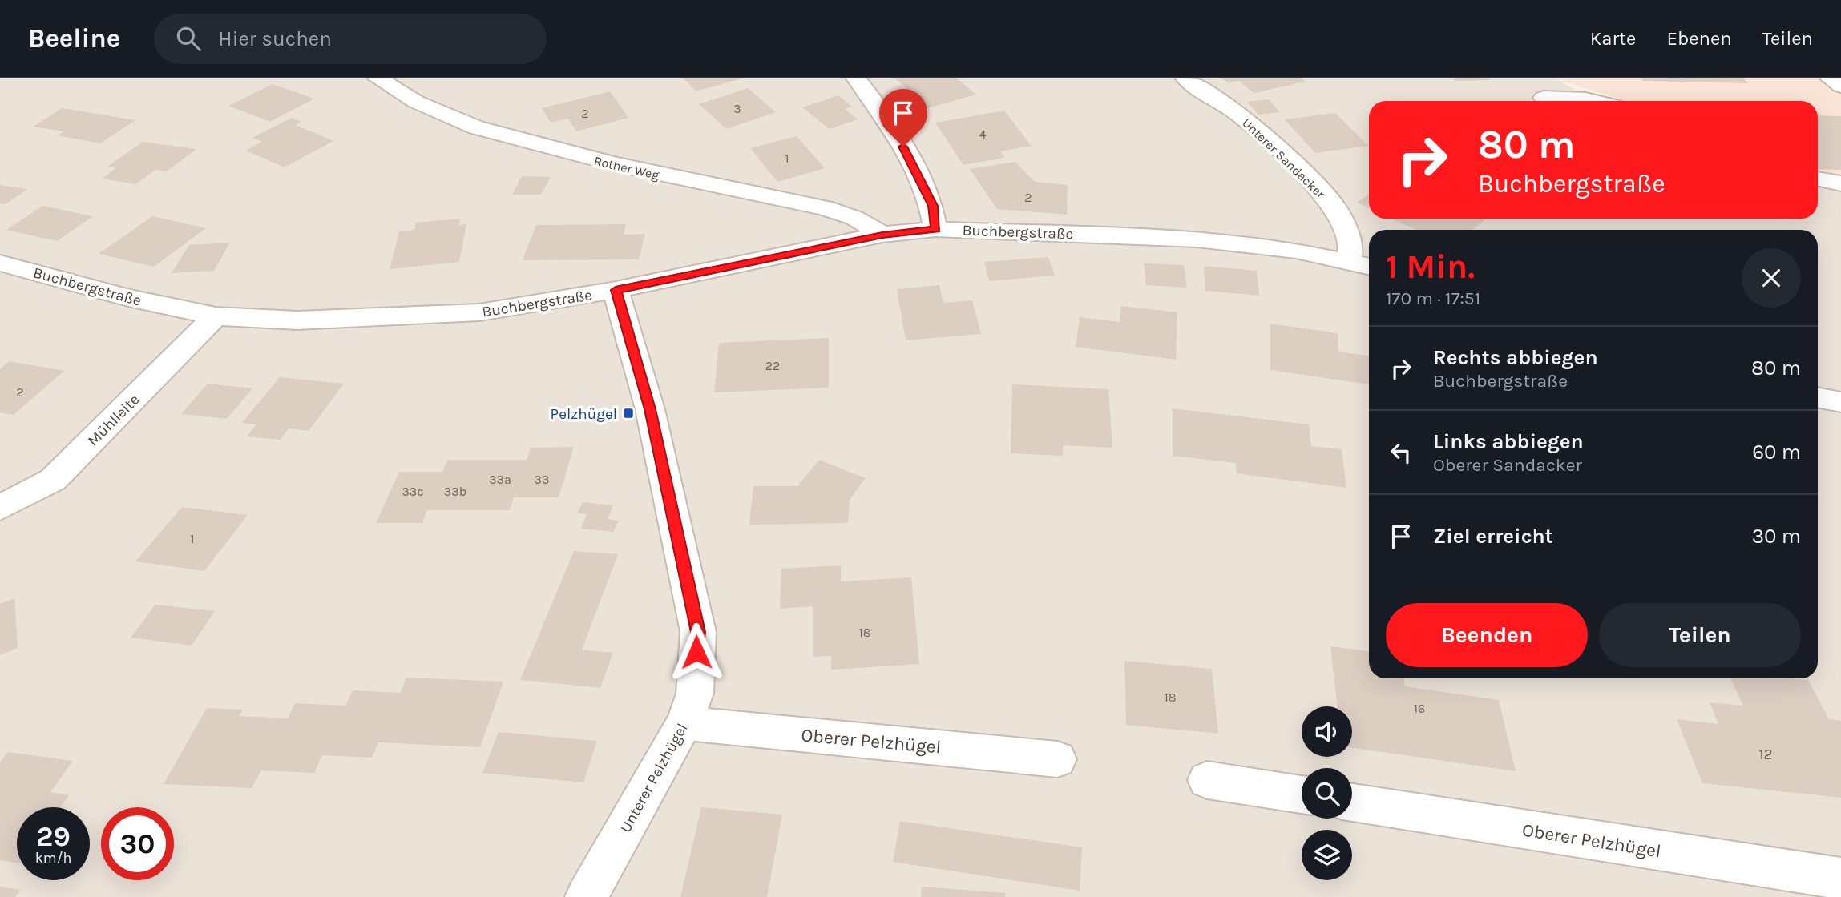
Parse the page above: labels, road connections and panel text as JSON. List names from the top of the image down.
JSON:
{
  "streets": {
    "street": [
      "Unterer Sandacker",
      "Rother Weg",
      "Buchbergstraße",
      "Mühlleite",
      "Oberer Pelzhügel",
      "Unterer Pelzhügel"
    ]
  },
  "crossings": [
    ["Unterer Sandacker", "Buchbergstraße"],
    ["Rother Weg", "Buchbergstraße"],
    ["Buchbergstraße", "Mühlleite"],
    ["Buchbergstraße", "Unterer Pelzhügel"],
    ["Oberer Pelzhügel", "Unterer Pelzhügel"]
  ],
  "places": {
    "transit": ["Pelzhügel"]
  },
  "house_numbers": [
    "3",
    "2",
    "4",
    "1",
    "2",
    "22",
    "2",
    "33a",
    "33",
    "33c",
    "33b",
    "1",
    "18",
    "18",
    "16",
    "12"
  ],
  "page": {
    "header": "Beeline",
    "search": "Hier suchen",
    "nav": ["Karte", "Ebenen", "Teilen"],
    "turn": ["80 m", "Buchbergstraße"],
    "heading": ["1 Min.", "170 m · 17:51"],
    "list": [
      {
        "name": "Rechts abbiegen",
        "note": "Buchbergstraße",
        "value": "80 m"
      },
      {
        "name": "Links abbiegen",
        "note": "Oberer Sandacker",
        "value": "60 m"
      },
      {
        "name": "Ziel erreicht",
        "value": "30 m"
      }
    ],
    "buttons": ["Beenden", "Teilen"],
    "speed": "29 km/h",
    "limit": "30"
  }
}
